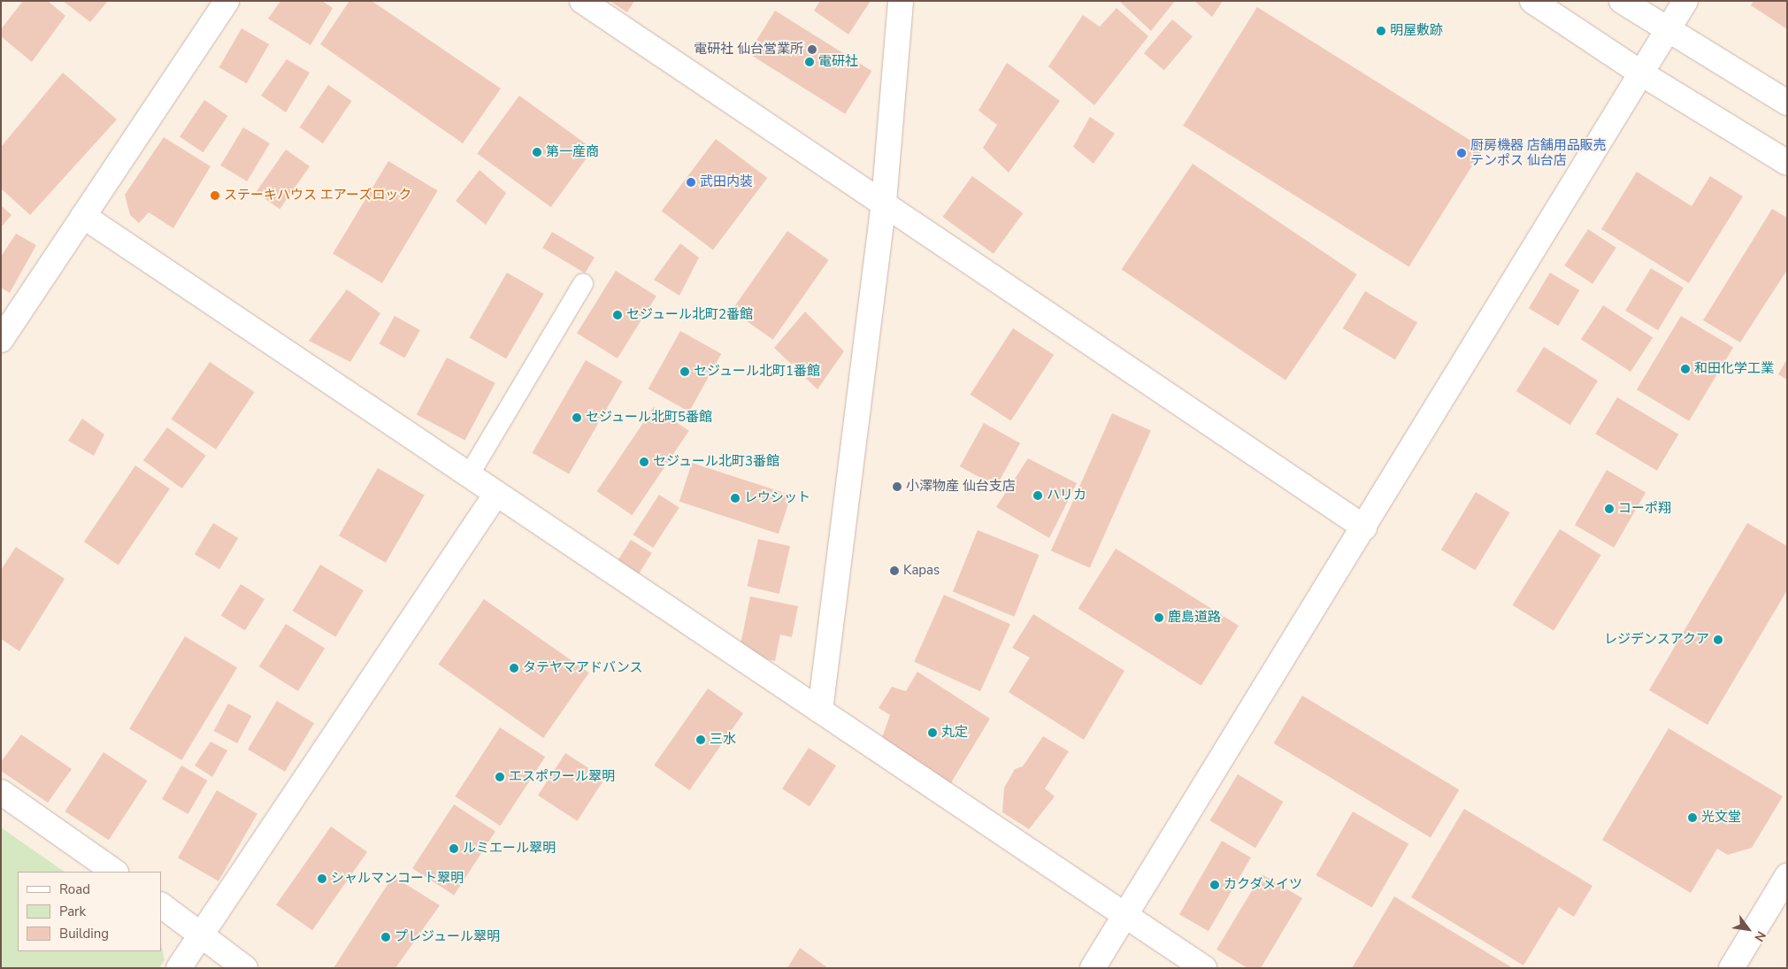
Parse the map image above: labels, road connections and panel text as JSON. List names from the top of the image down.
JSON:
{
  "places": [
    "明屋敷跡",
    "電研社 仙台営業所",
    "電研社",
    "第一産商",
    "厨房機器 店舗用品販売 テンポス 仙台店",
    "武田内装",
    "ステーキハウス エアーズロック",
    "セジュール北町2番館",
    "和田化学工業",
    "セジュール北町1番館",
    "セジュール北町5番館",
    "セジュール北町3番館",
    "小澤物産 仙台支店",
    "ハリカ",
    "レウシット",
    "コーポ翔",
    "Kapas",
    "鹿島道路",
    "レジデンスアクア",
    "タテヤマアドバンス",
    "丸定",
    "三水",
    "エスポワール翠明",
    "光文堂",
    "ルミエール翠明",
    "シャルマンコート翠明",
    "カクダメイツ",
    "プレジュール翠明"
  ],
  "legend": ["Road", "Park", "Building"],
  "north": "bottom right"
}
